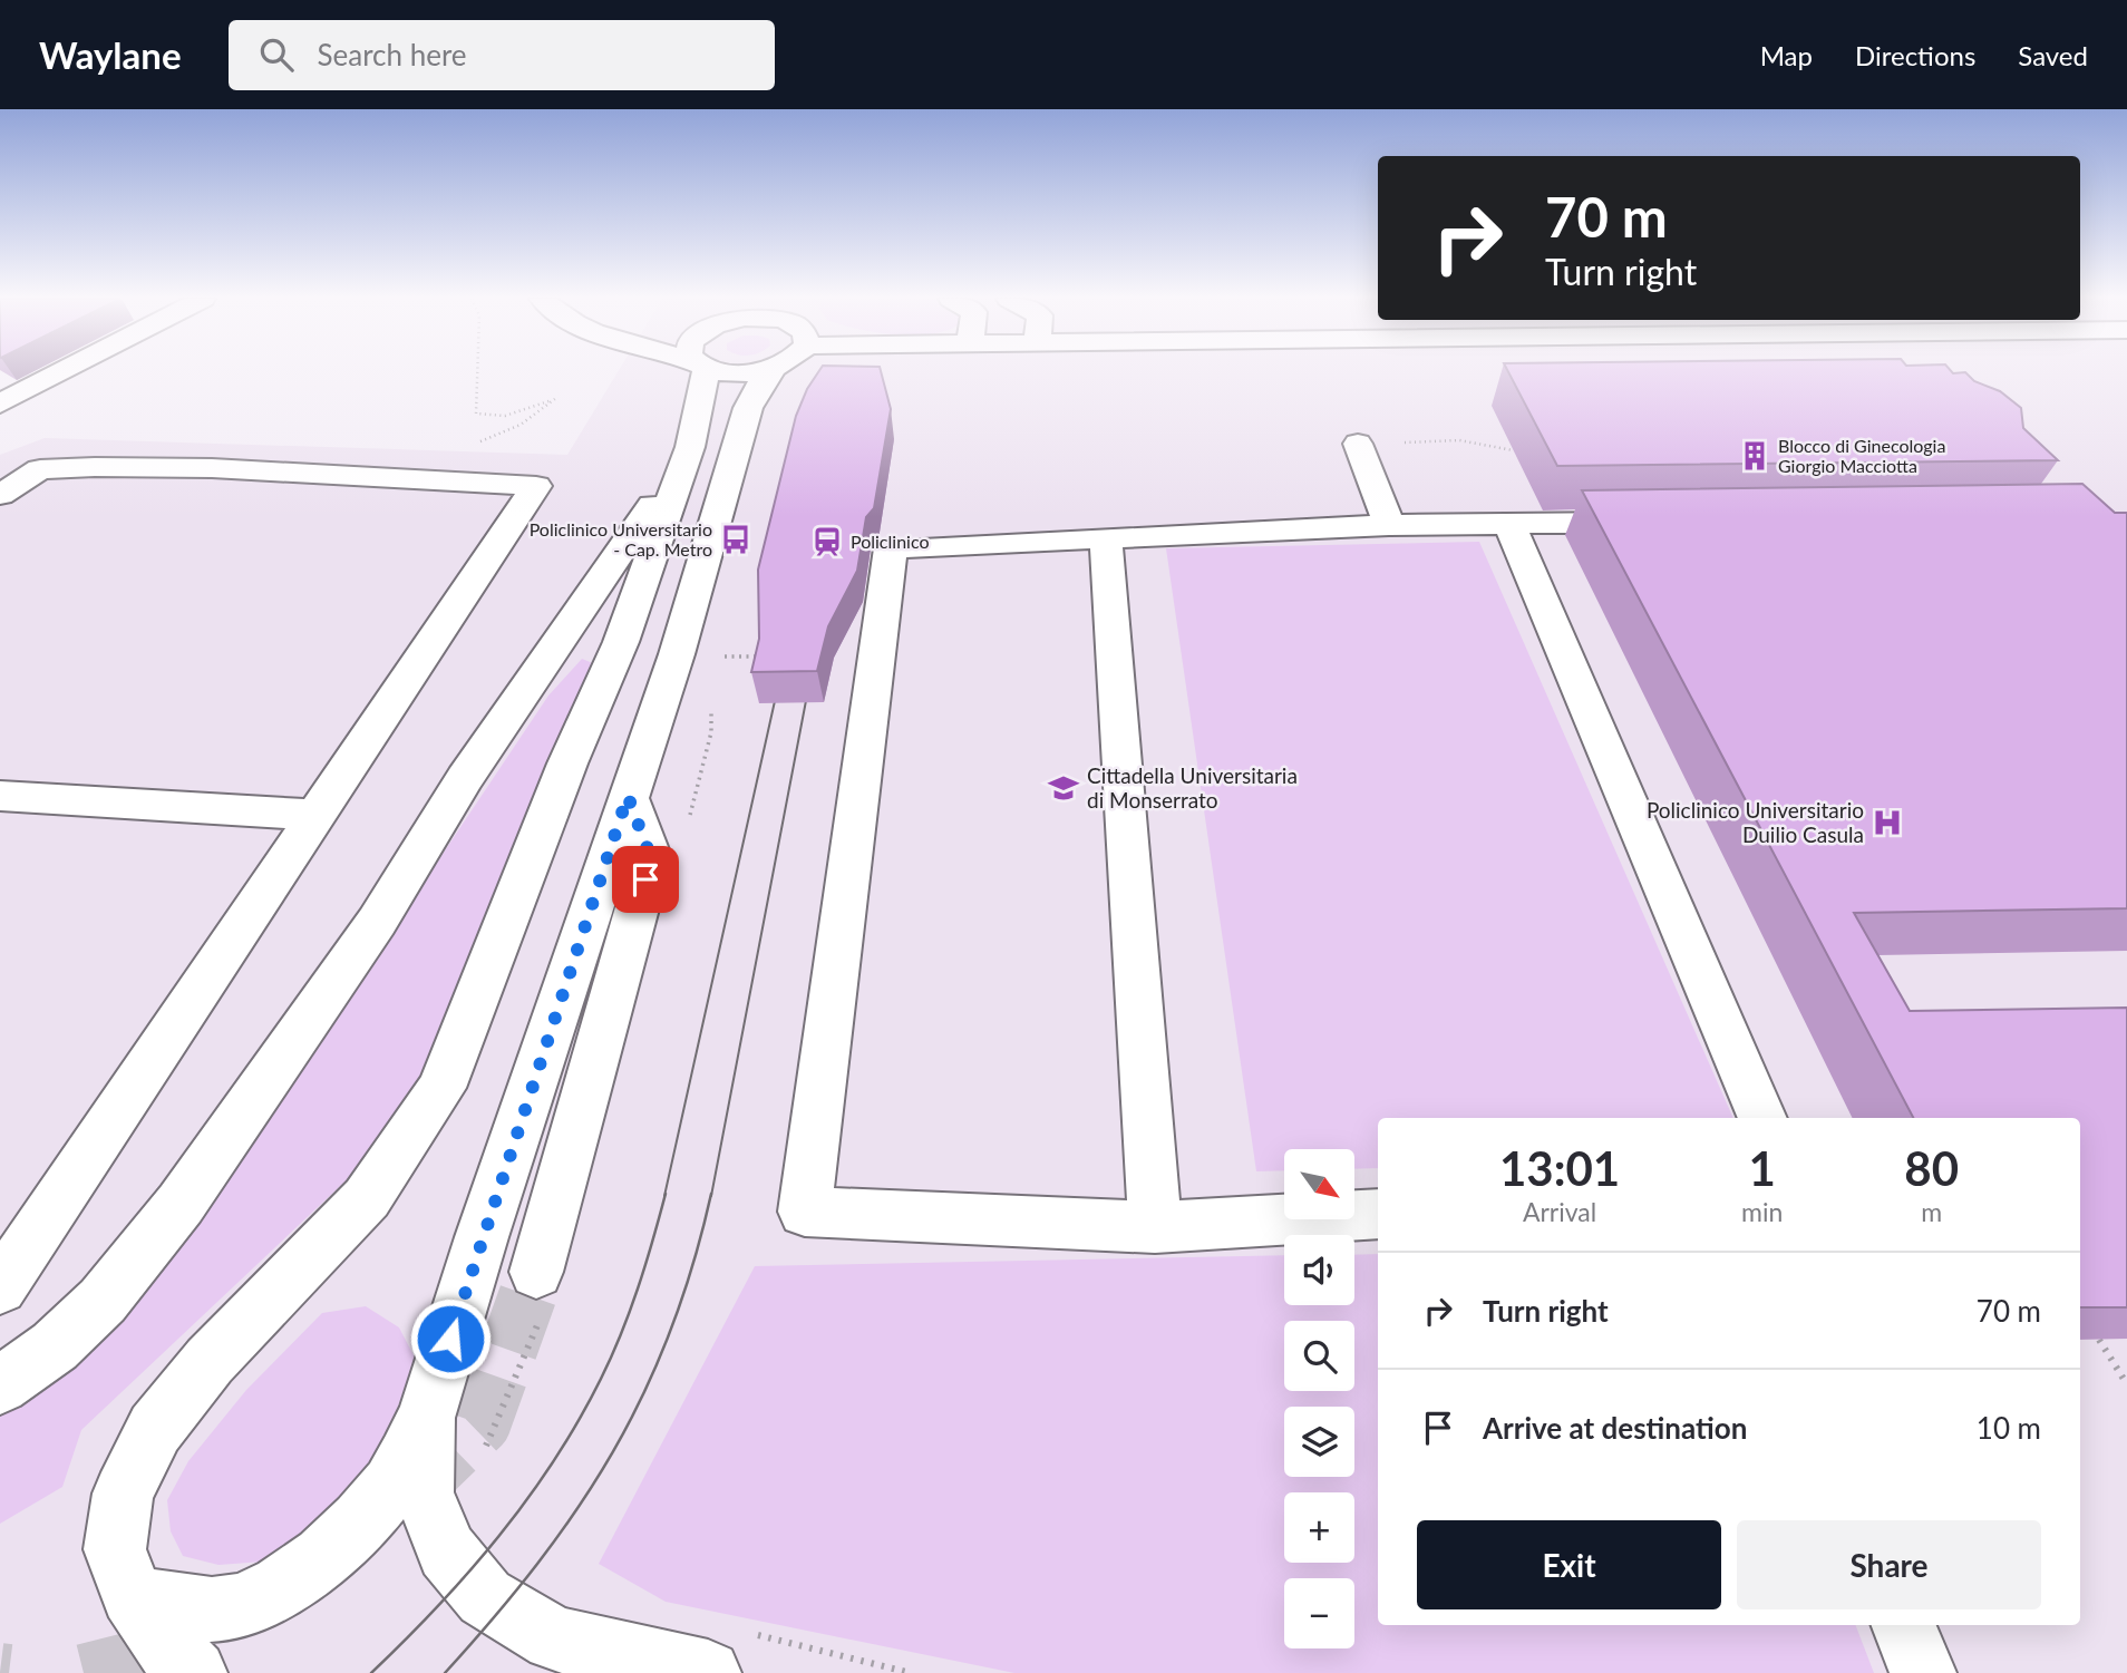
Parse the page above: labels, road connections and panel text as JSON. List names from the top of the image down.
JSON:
{
  "places": {
    "building": ["Blocco di Ginecologia Giorgio Macciotta"],
    "bus stop": ["Policlinico Universitario - Cap. Metro"],
    "station": ["Policlinico"],
    "school or university": ["Cittadella Universitaria di Monserrato"],
    "hospital": ["Policlinico Universitario Duilio Casula"]
  },
  "north": "bottom right",
  "page": {
    "header": "Waylane",
    "search": "Search here",
    "nav": ["Map", "Directions", "Saved"],
    "turn": ["70 m", "Turn right"],
    "eta": [
      "13:01",
      "Arrival",
      "1",
      "min",
      "80",
      "m"
    ],
    "map_buttons": ["+", "−"],
    "list": [
      {
        "name": "Turn right",
        "value": "70 m"
      },
      {
        "name": "Arrive at destination",
        "value": "10 m"
      }
    ],
    "buttons": ["Exit", "Share"]
  }
}
